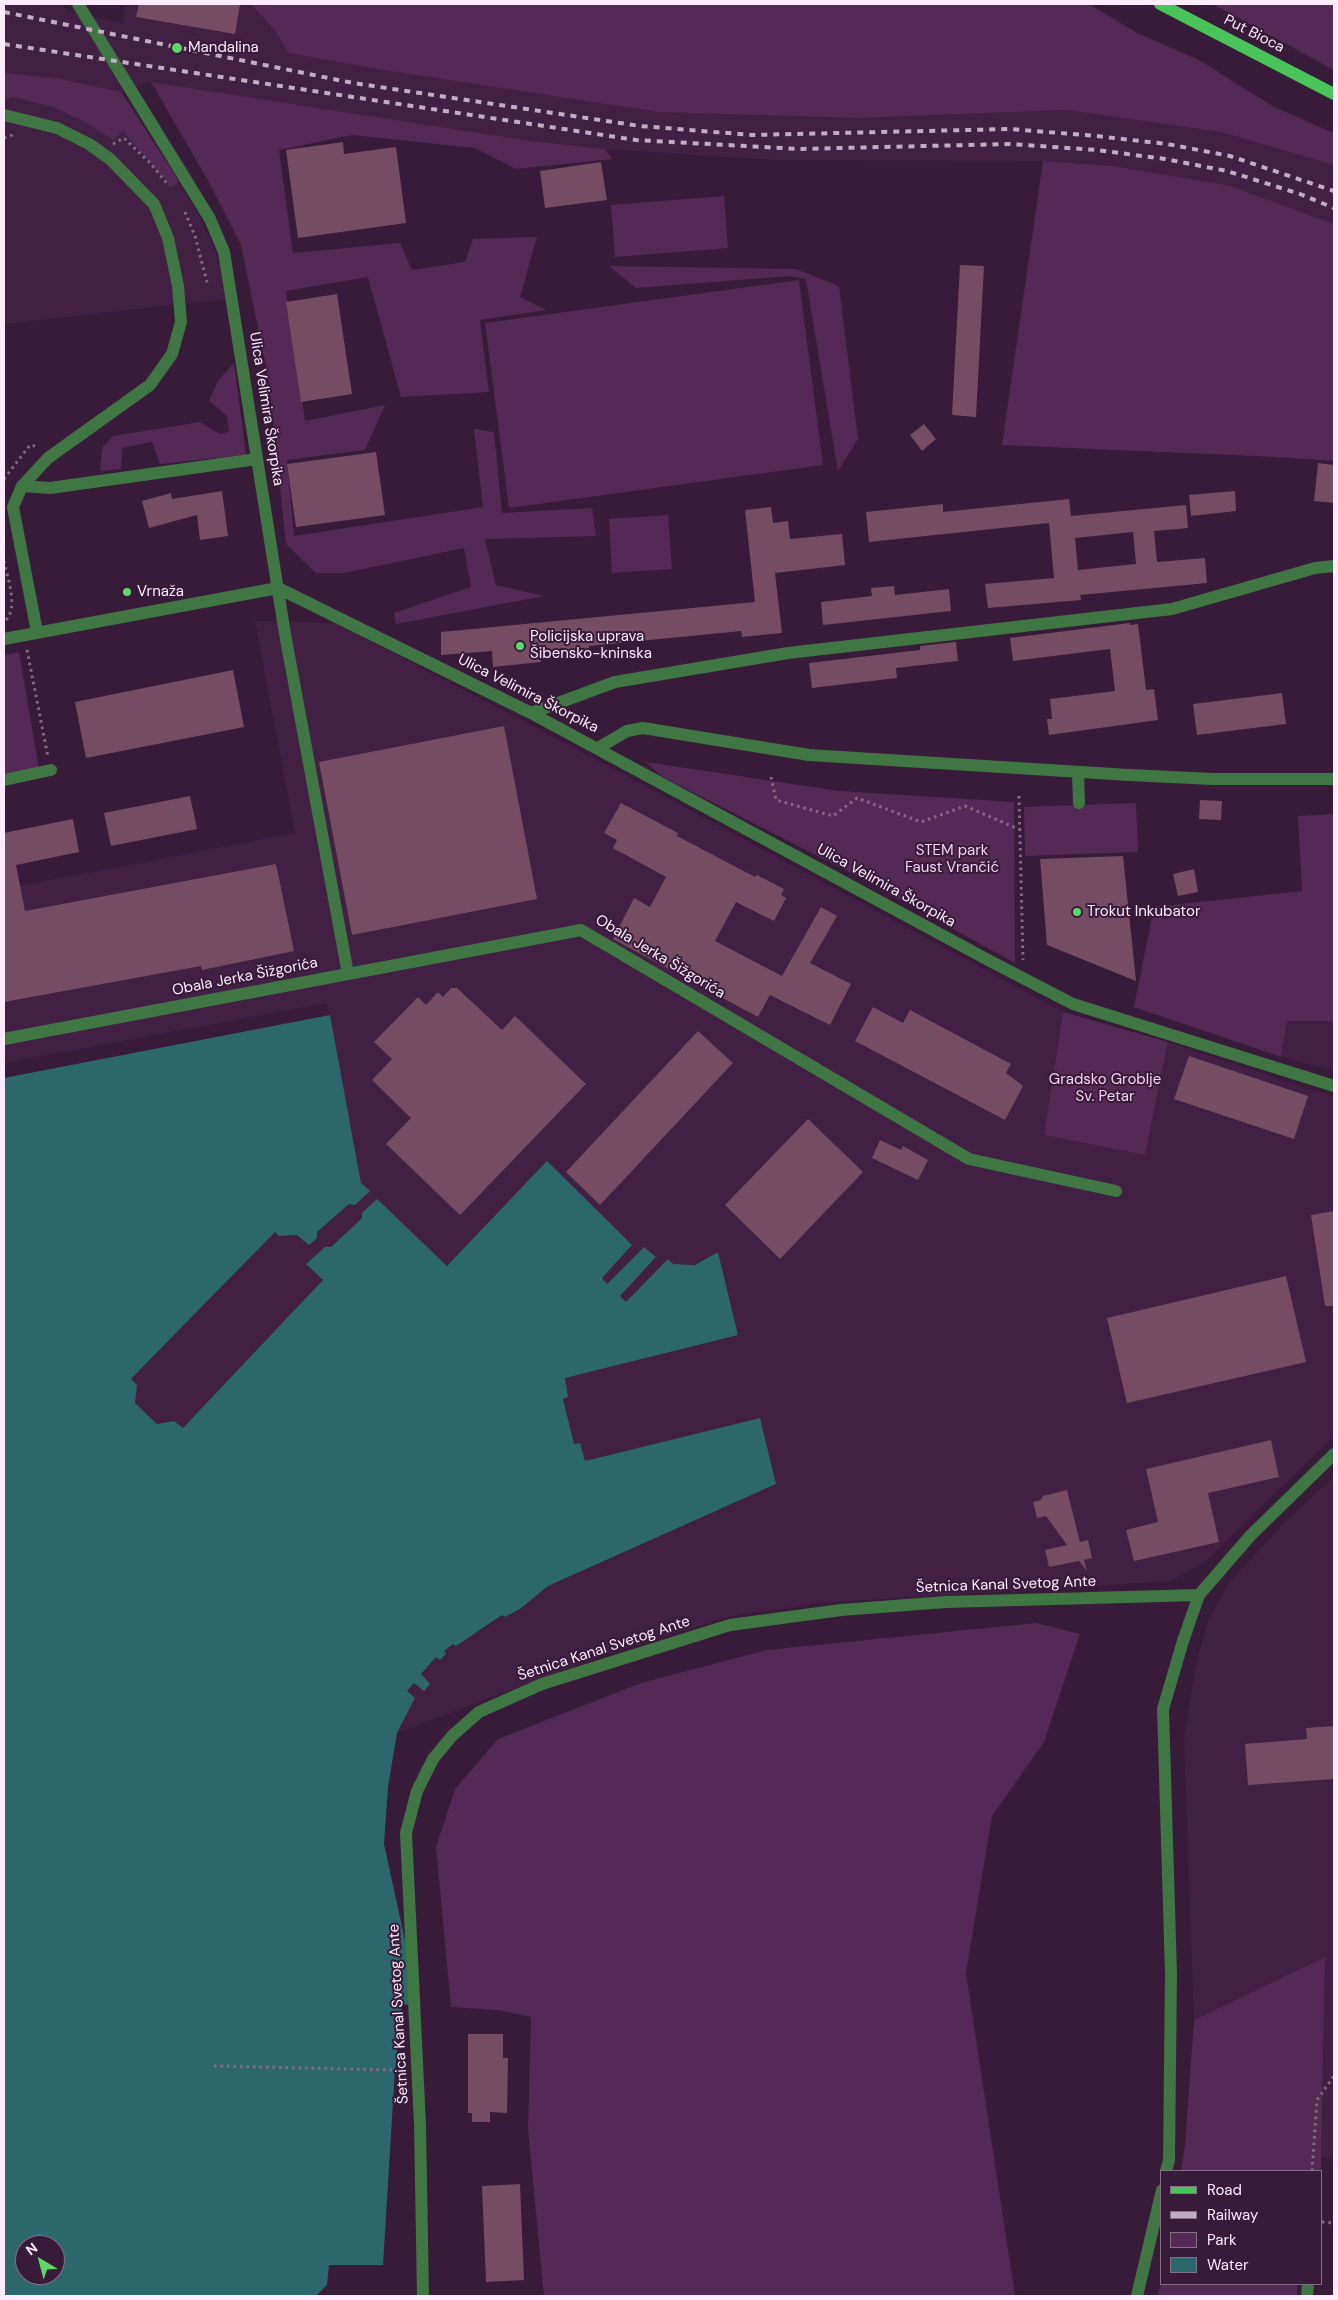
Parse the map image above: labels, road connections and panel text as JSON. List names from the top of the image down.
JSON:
{
  "streets": {
    "main road": ["Put Bioca"],
    "street": ["Ulica Velimira Škorpika", "Obala Jerka Šižgorića", "Šetnica Kanal Svetog Ante"]
  },
  "parks": ["STEM park Faust Vrančić", "Gradsko Groblje Sv. Petar"],
  "places": [
    "Mandalina",
    "Vrnaža",
    "Policijska uprava Šibensko-kninska",
    "Trokut Inkubator"
  ],
  "legend": [
    "Road",
    "Railway",
    "Park",
    "Water"
  ],
  "north": "top left"
}
